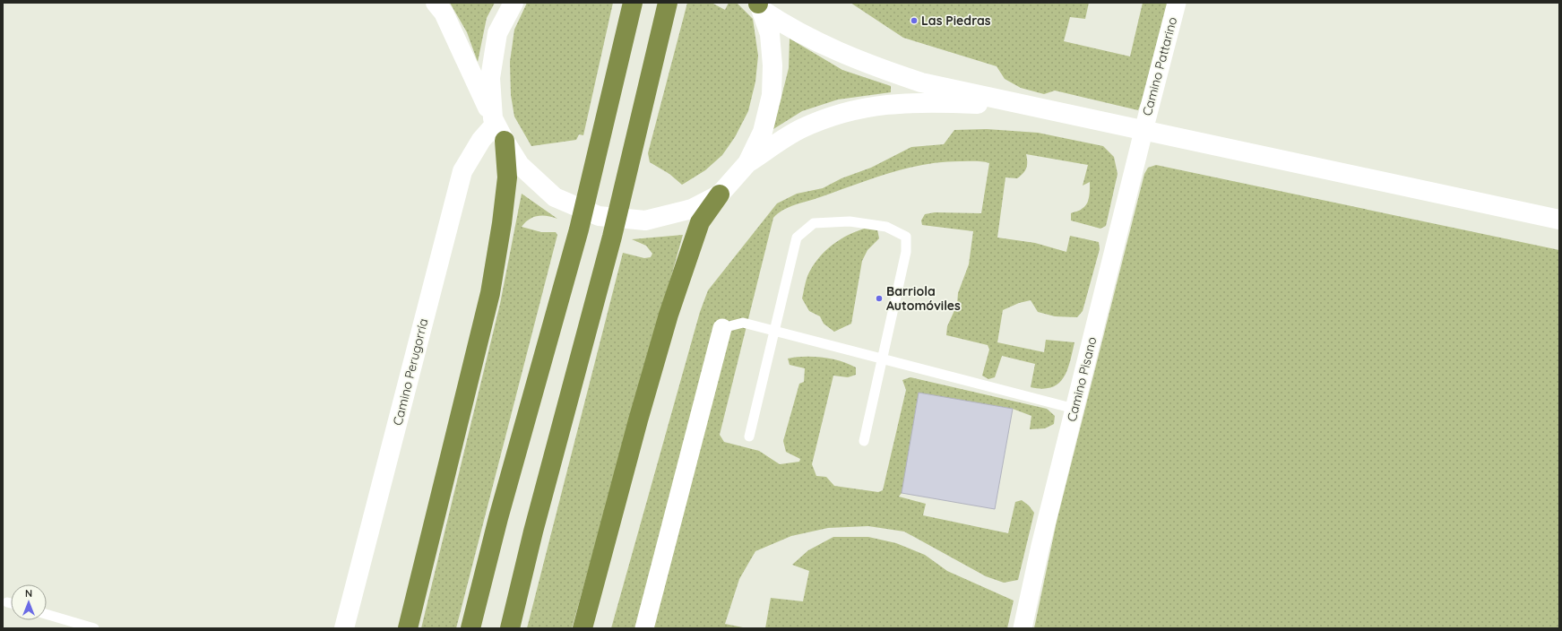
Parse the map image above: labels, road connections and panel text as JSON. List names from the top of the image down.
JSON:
{
  "streets": {
    "street": ["Camino Pattarino", "Camino Perugorría", "Camino Pisano"]
  },
  "crossings": [
    ["Camino Pattarino", "Camino Pisano"]
  ],
  "places": ["Las Piedras", "Barriola Automóviles"],
  "north": "top"
}
